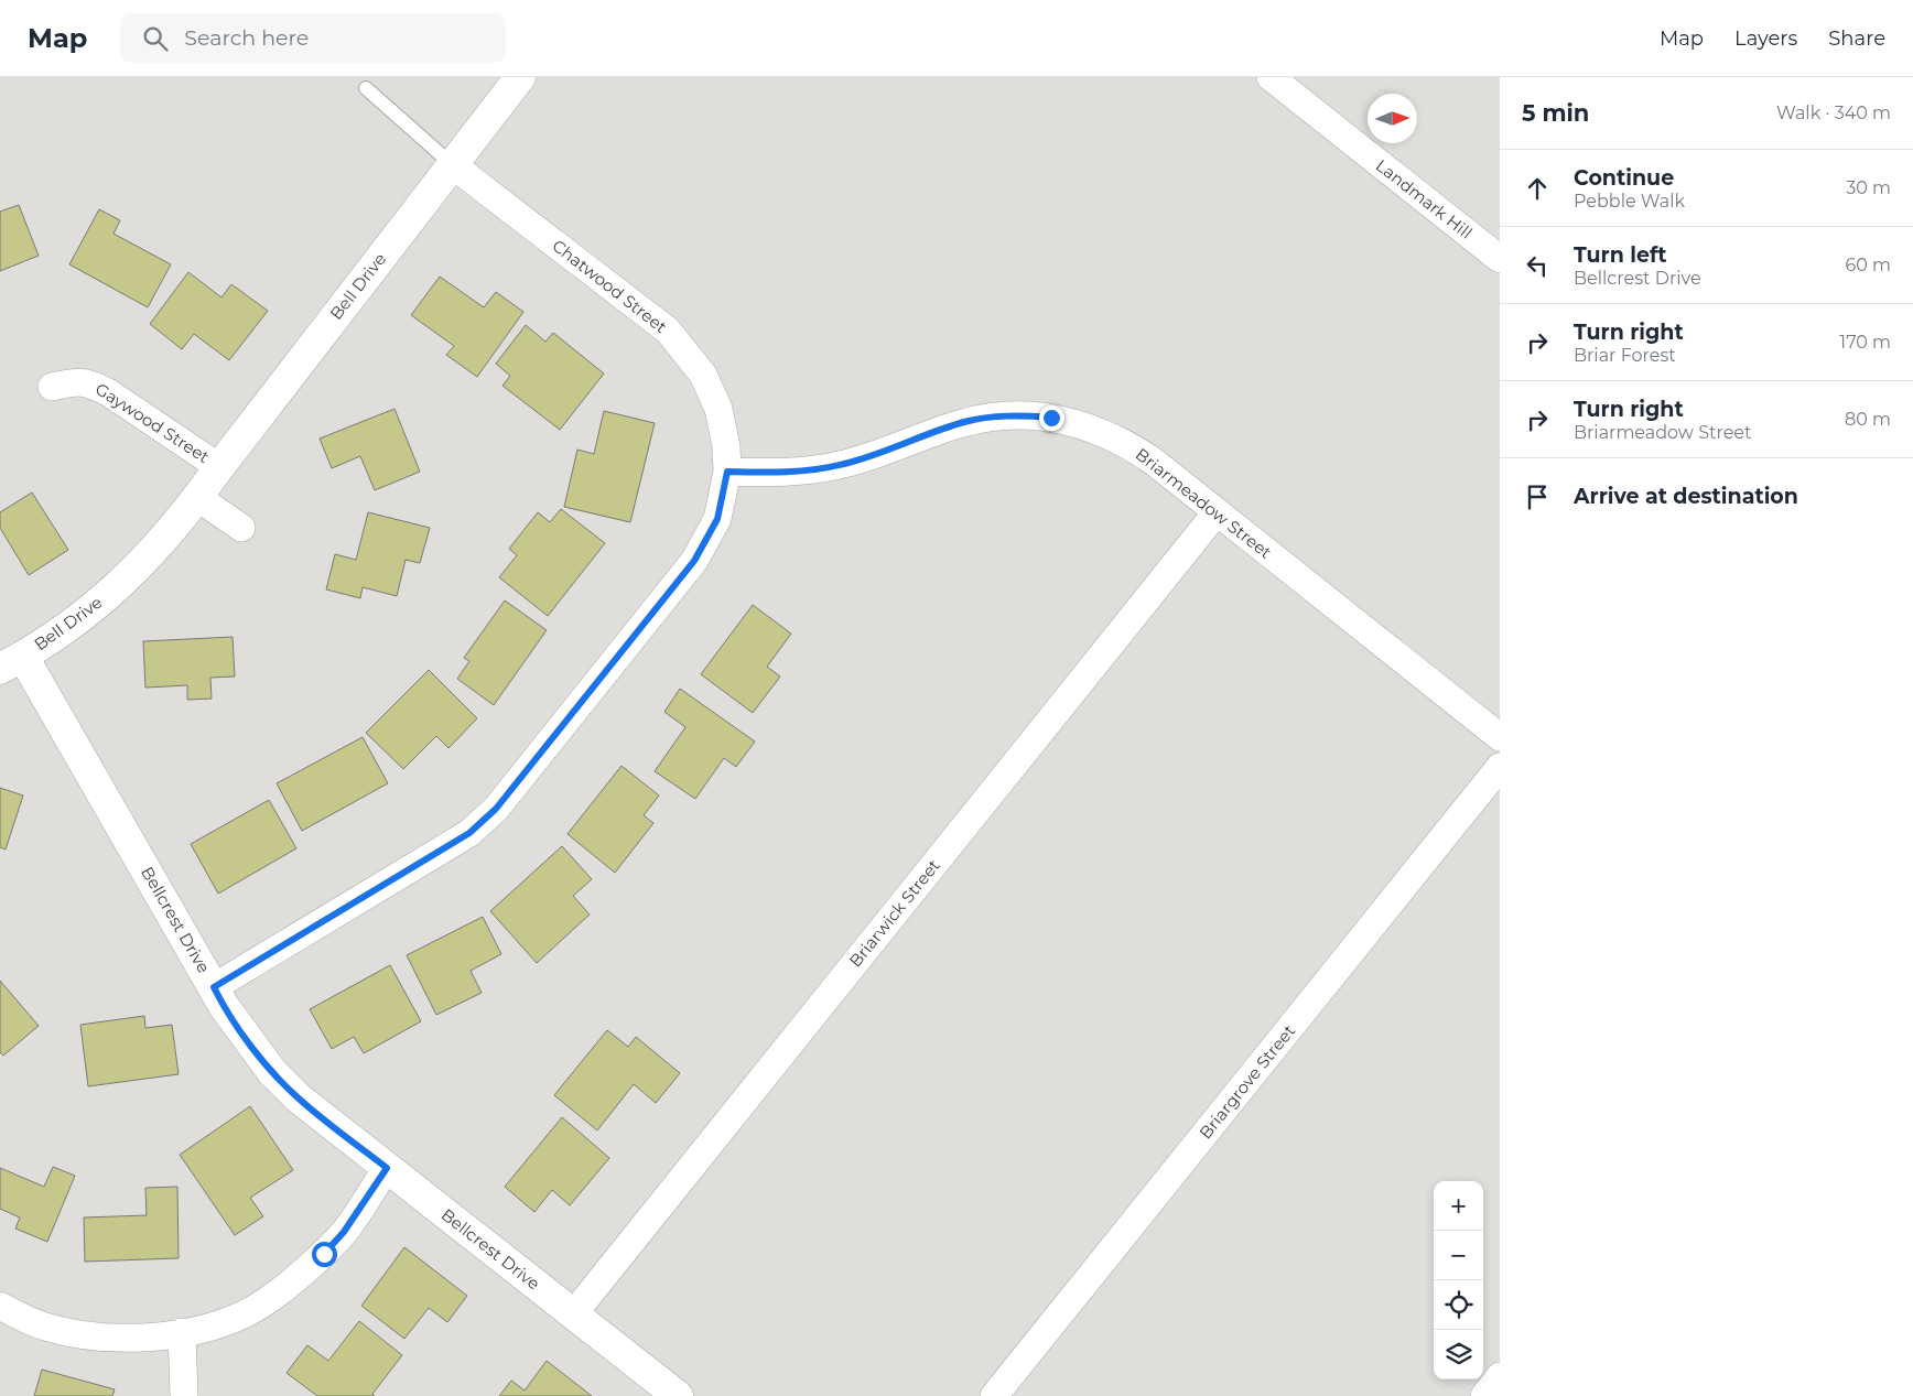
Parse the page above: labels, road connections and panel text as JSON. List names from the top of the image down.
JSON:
{
  "streets": {
    "street": [
      "Landmark Hill",
      "Bell Drive",
      "Chatwood Street",
      "Gaywood Street",
      "Briarmeadow Street",
      "Briarwick Street",
      "Bellcrest Drive",
      "Briargrove Street"
    ]
  },
  "crossings": [
    ["Bell Drive", "Chatwood Street"],
    ["Bell Drive", "Gaywood Street"],
    ["Bell Drive", "Bellcrest Drive"],
    ["Chatwood Street", "Briarmeadow Street"],
    ["Chatwood Street", "Bellcrest Drive"],
    ["Briarmeadow Street", "Briarwick Street"],
    ["Briarwick Street", "Bellcrest Drive"]
  ],
  "north": "right",
  "page": {
    "header": "Map",
    "search": "Search here",
    "nav": ["Map", "Layers", "Share"],
    "heading": ["5 min", "Walk · 340 m"],
    "list": [
      ["Continue", "Pebble Walk", "30 m"],
      ["Turn left", "Bellcrest Drive", "60 m"],
      ["Turn right", "Briar Forest", "170 m"],
      ["Turn right", "Briarmeadow Street", "80 m"],
      "Arrive at destination"
    ],
    "map_buttons": ["+", "−"]
  }
}
